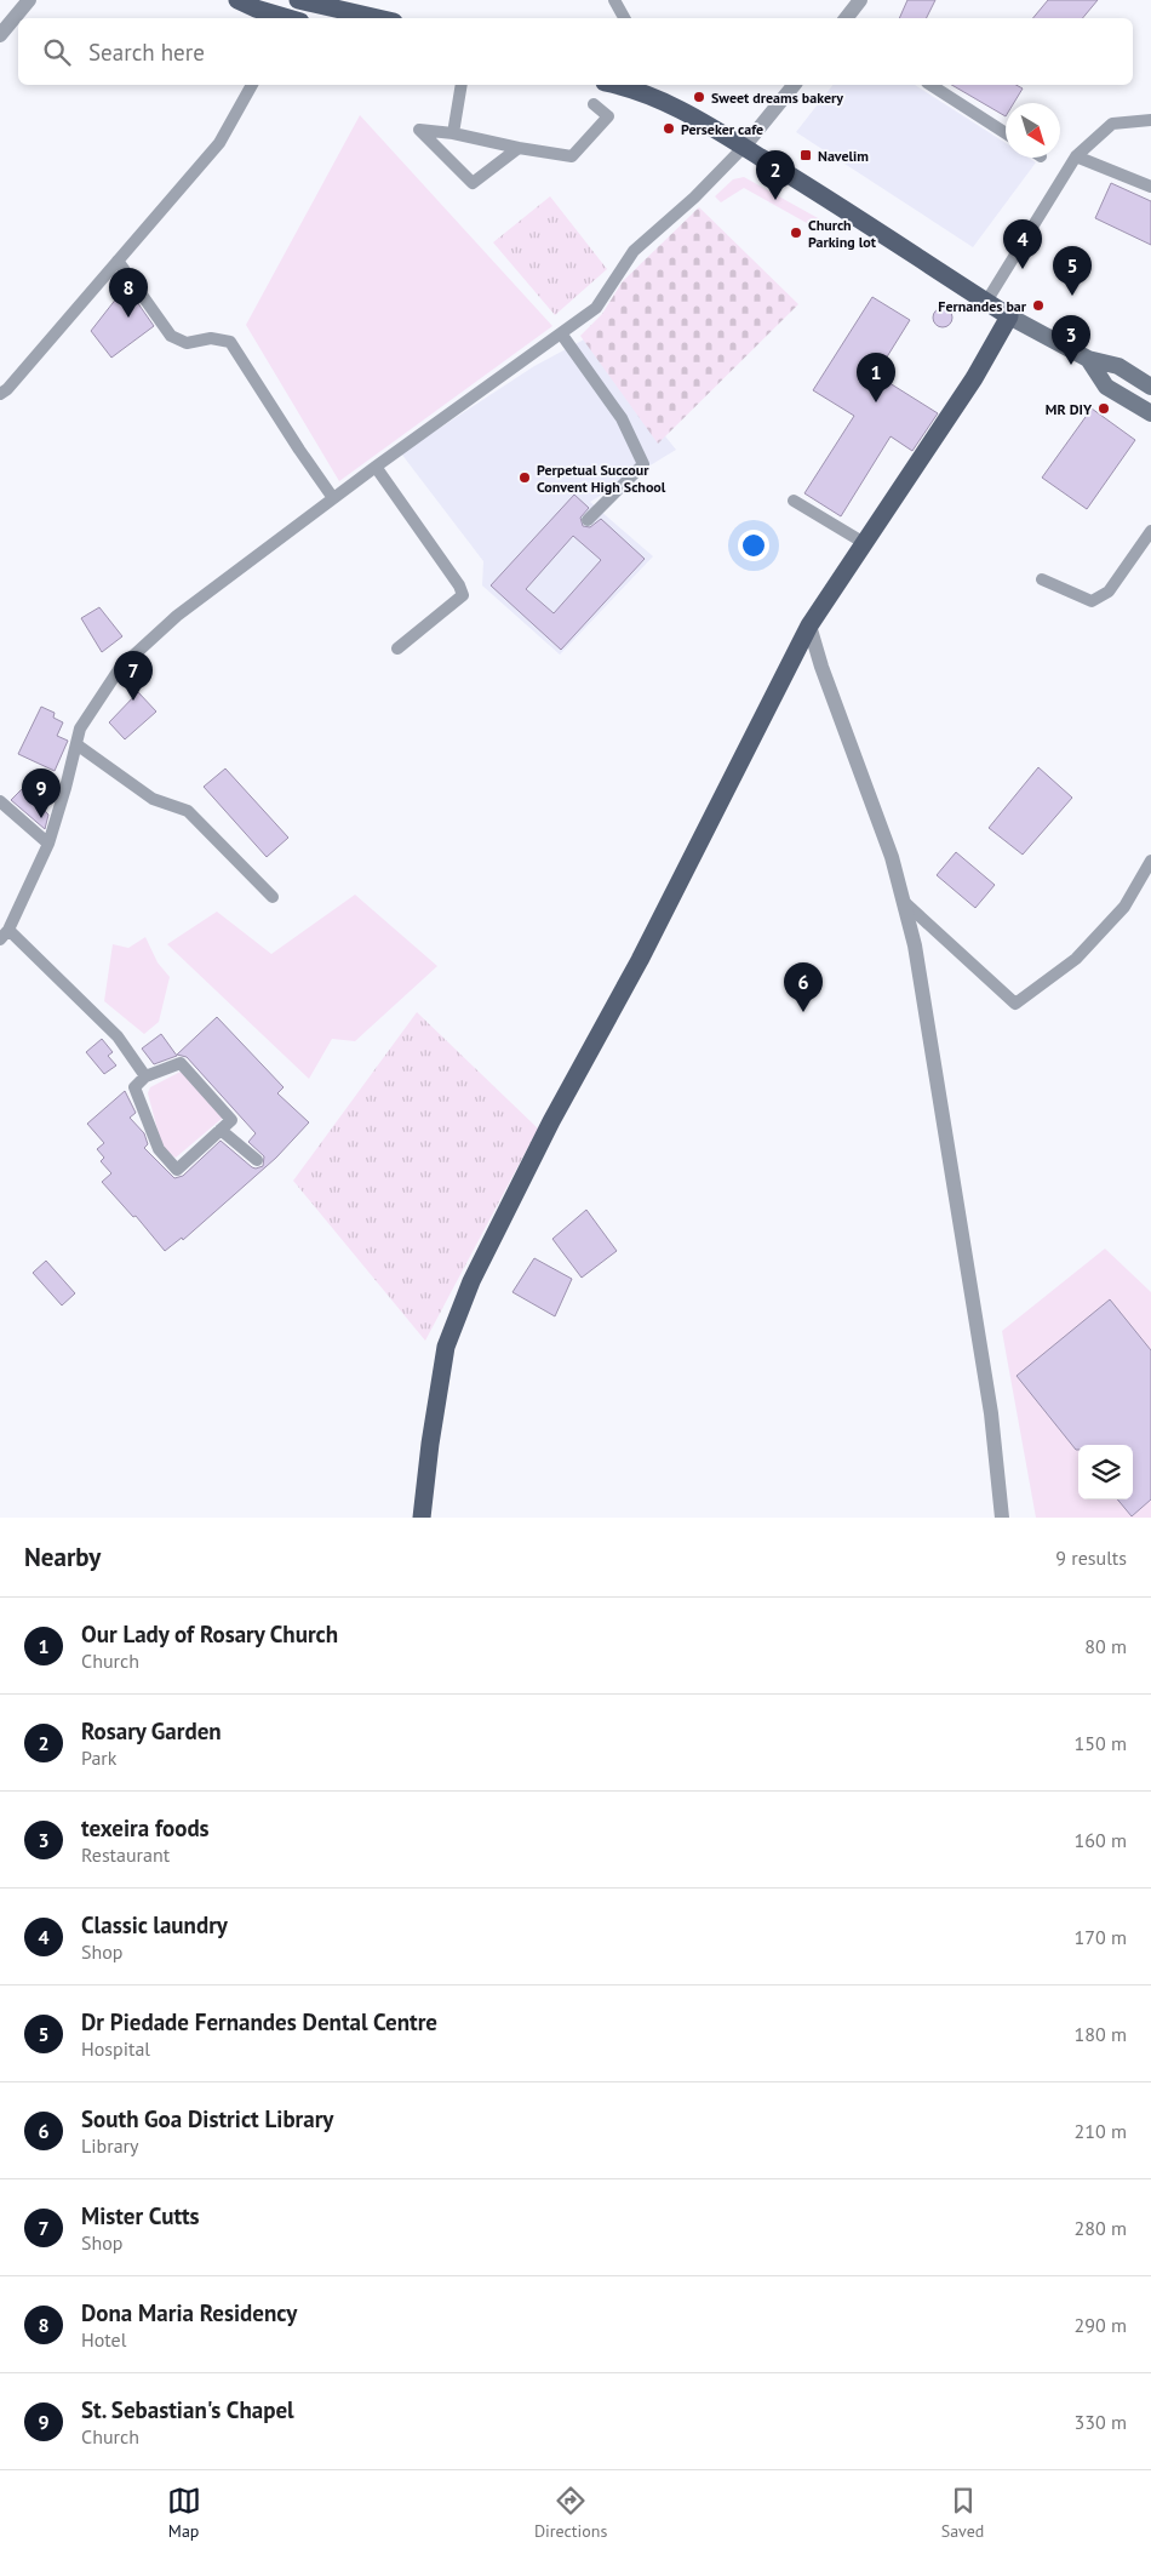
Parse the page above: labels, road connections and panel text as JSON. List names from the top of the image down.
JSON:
{
  "places": {
    "other": [
      "Sweet dreams bakery",
      "Perseker cafe",
      "Church Parking lot",
      "Fernandes bar",
      "MR DIY",
      "Perpetual Succour Convent High School"
    ],
    "transit": ["Navelim"]
  },
  "north": "bottom right",
  "page": {
    "search": "Search here",
    "pins": [
      "2",
      "4",
      "5",
      "8",
      "3",
      "1",
      "7",
      "9",
      "6"
    ],
    "heading": ["Nearby", "9 results"],
    "list": [
      {
        "mark": "1",
        "name": "Our Lady of Rosary Church",
        "note": "Church",
        "value": "80 m"
      },
      {
        "mark": "2",
        "name": "Rosary Garden",
        "note": "Park",
        "value": "150 m"
      },
      {
        "mark": "3",
        "name": "texeira foods",
        "note": "Restaurant",
        "value": "160 m"
      },
      {
        "mark": "4",
        "name": "Classic laundry",
        "note": "Shop",
        "value": "170 m"
      },
      {
        "mark": "5",
        "name": "Dr Piedade Fernandes Dental Centre",
        "note": "Hospital",
        "value": "180 m"
      },
      {
        "mark": "6",
        "name": "South Goa District Library",
        "note": "Library",
        "value": "210 m"
      },
      {
        "mark": "7",
        "name": "Mister Cutts",
        "note": "Shop",
        "value": "280 m"
      },
      {
        "mark": "8",
        "name": "Dona Maria Residency",
        "note": "Hotel",
        "value": "290 m"
      },
      {
        "mark": "9",
        "name": "St. Sebastian's Chapel",
        "note": "Church",
        "value": "330 m"
      }
    ],
    "nav": ["Map", "Directions", "Saved"]
  }
}
